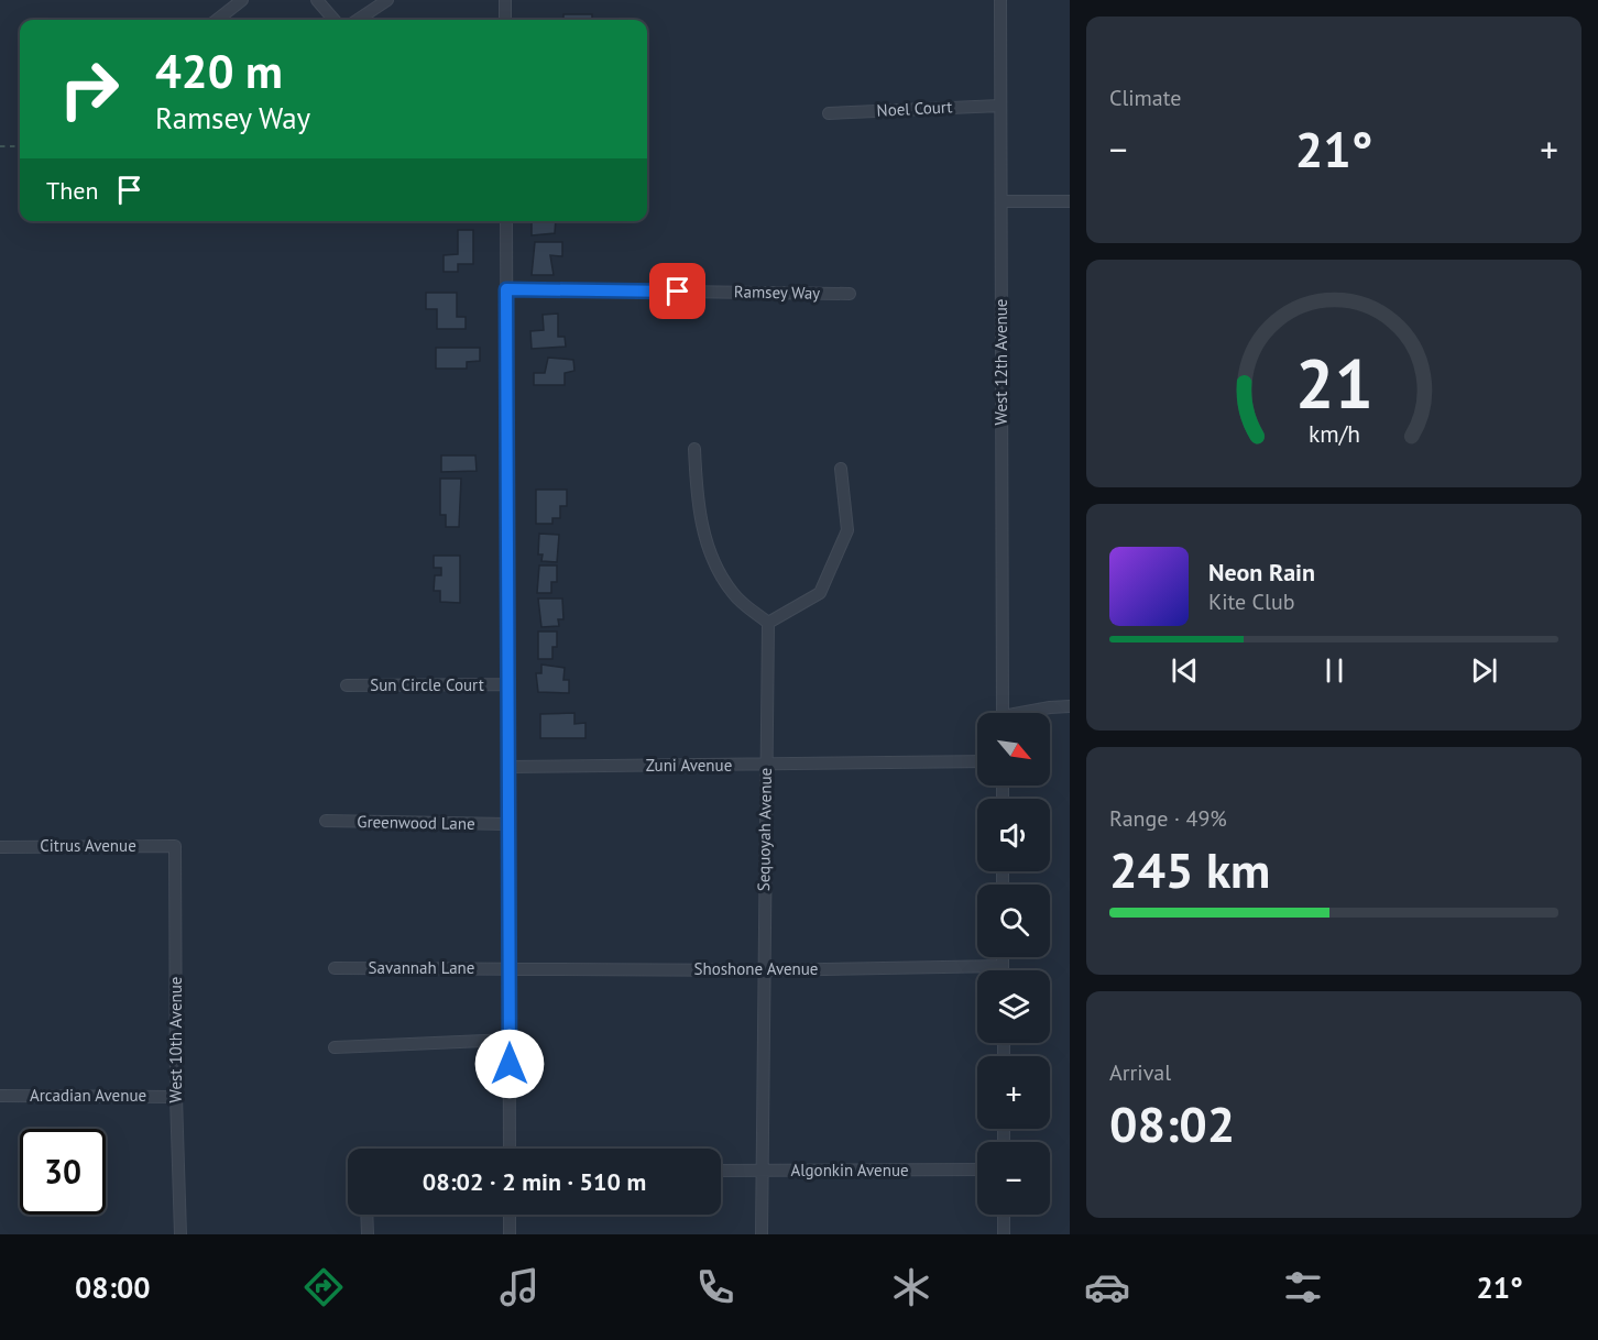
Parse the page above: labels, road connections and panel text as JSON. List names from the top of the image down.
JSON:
{
  "streets": {
    "street": [
      "Noel Court",
      "Ramsey Way",
      "West 12th Avenue",
      "Sun Circle Court",
      "Zuni Avenue",
      "Greenwood Lane",
      "Sequoyah Avenue",
      "Citrus Avenue",
      "Savannah Lane",
      "Shoshone Avenue",
      "West 10th Avenue",
      "Arcadian Avenue",
      "Algonkin Avenue"
    ]
  },
  "crossings": [
    ["Noel Court", "West 12th Avenue"],
    ["Zuni Avenue", "Sequoyah Avenue"],
    ["Sequoyah Avenue", "Shoshone Avenue"],
    ["Sequoyah Avenue", "Algonkin Avenue"],
    ["Citrus Avenue", "West 10th Avenue"],
    ["Savannah Lane", "Shoshone Avenue"],
    ["West 10th Avenue", "Arcadian Avenue"]
  ],
  "north": "bottom right",
  "page": {
    "tile": [
      "Climate",
      ["Range · 49%", "245 km"],
      ["Arrival", "08:02"]
    ],
    "turn": ["420 m", "Ramsey Way"],
    "heat": ["−", "21°", "+"],
    "then": "Then",
    "song": ["Neon Rain", "Kite Club"],
    "map_buttons": ["+", "−"],
    "limit": "30",
    "trip": "08:02 · 2 min · 510 m",
    "tabs": ["08:00", "21°"],
    "gauge": ["21", "km/h"]
  }
}
